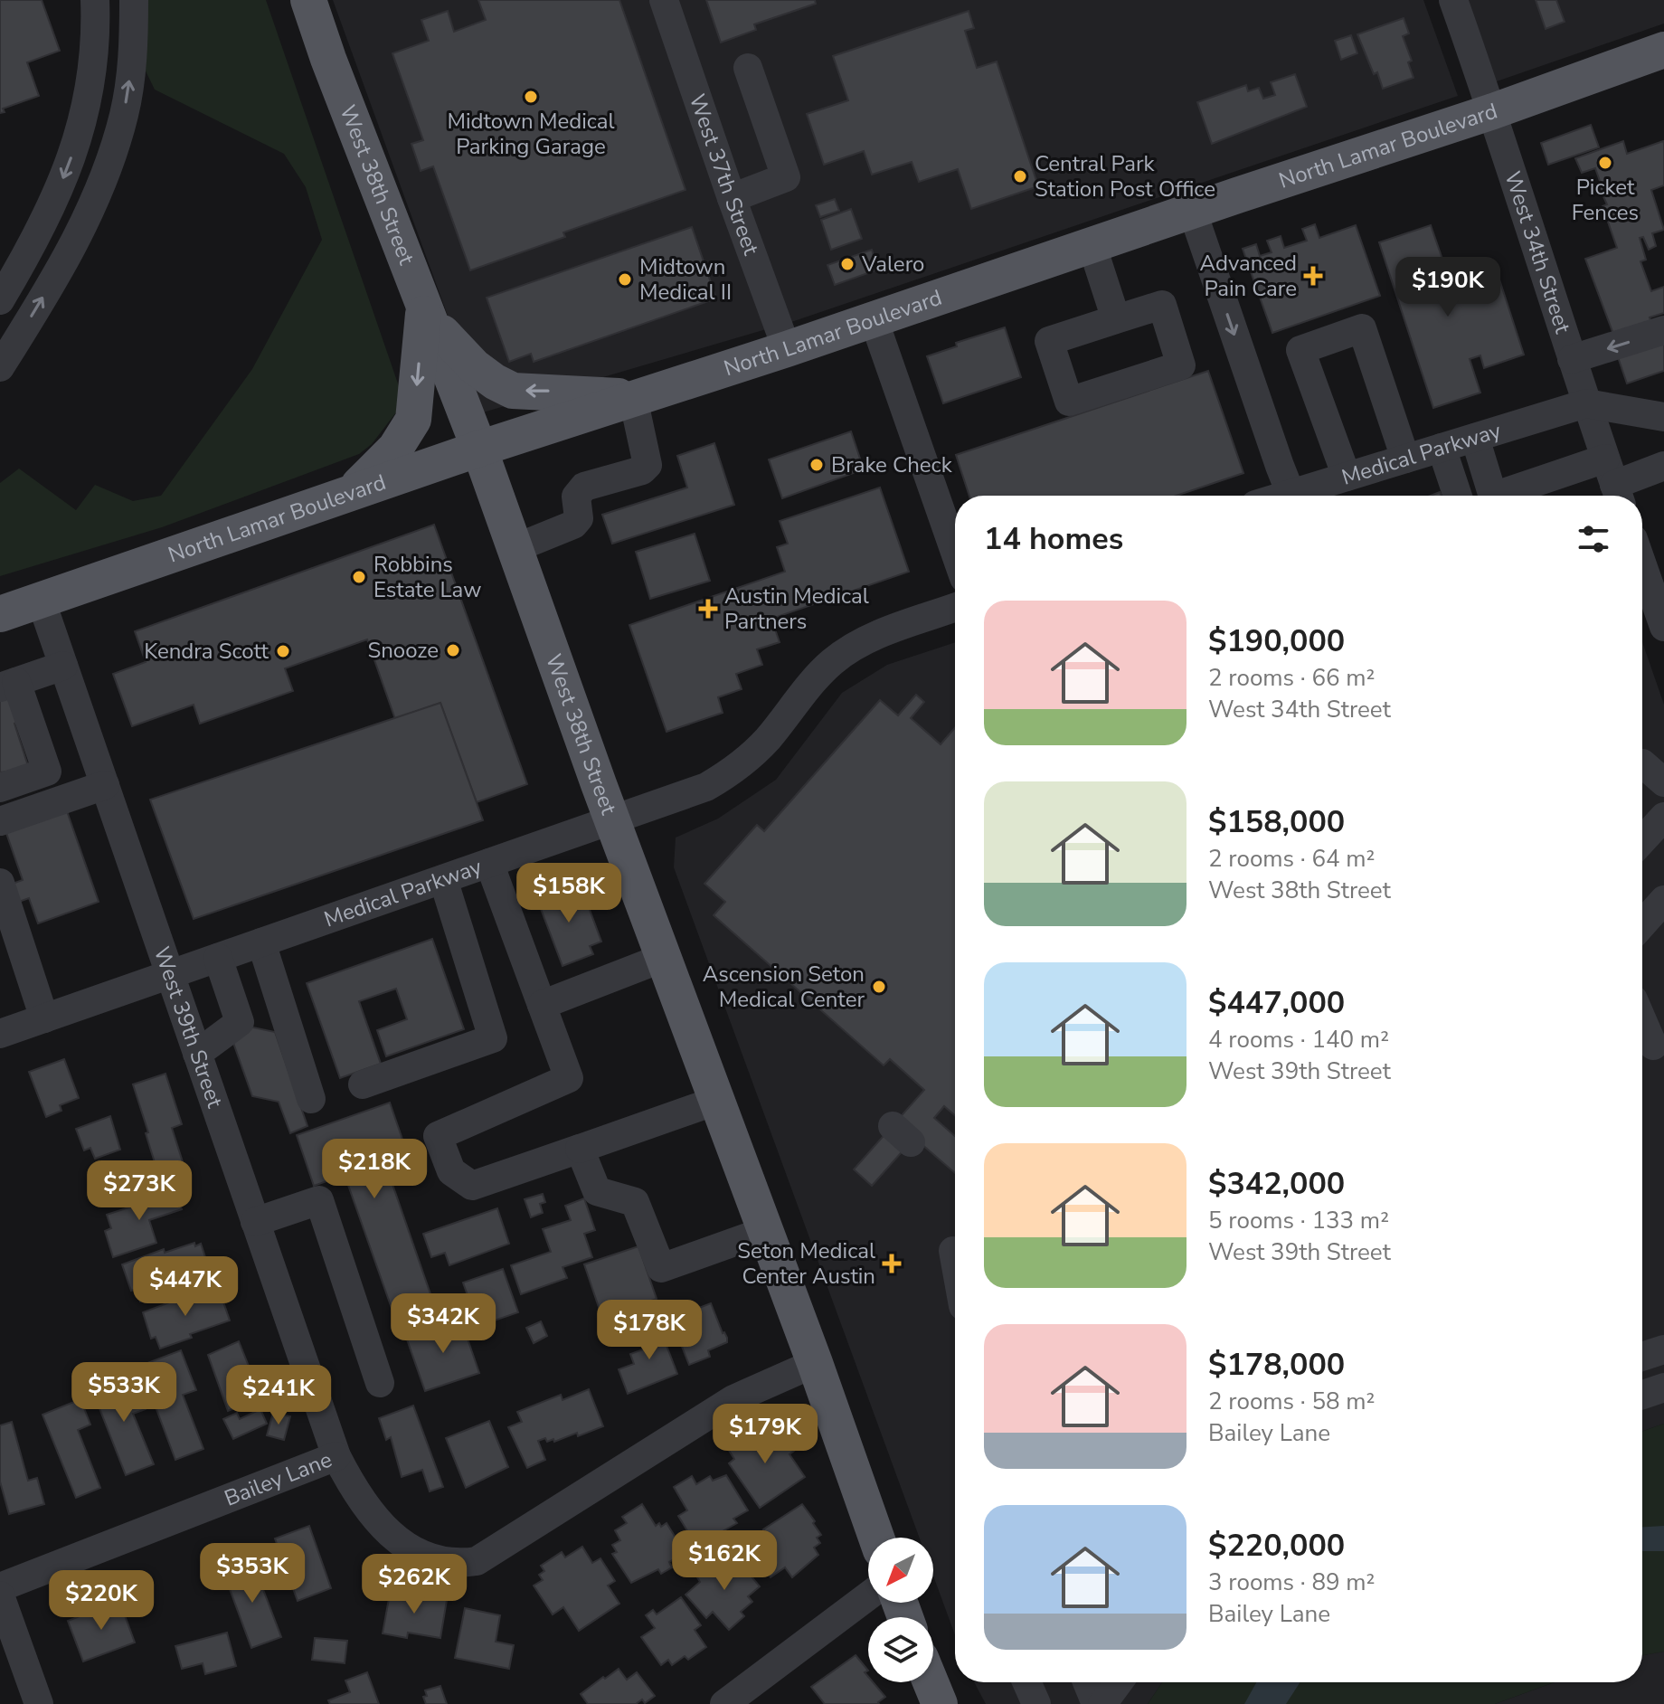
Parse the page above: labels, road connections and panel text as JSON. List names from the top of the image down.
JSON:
{
  "streets": {
    "main road": ["North Lamar Boulevard", "West 38th Street"],
    "street": [
      "West 37th Street",
      "West 34th Street",
      "Medical Parkway",
      "West 39th Street",
      "Bailey Lane"
    ]
  },
  "crossings": [
    ["North Lamar Boulevard", "West 37th Street"],
    ["North Lamar Boulevard", "West 38th Street"],
    ["North Lamar Boulevard", "West 34th Street"],
    ["North Lamar Boulevard", "West 39th Street"],
    ["West 38th Street", "Medical Parkway"],
    ["West 38th Street", "Bailey Lane"],
    ["West 34th Street", "Medical Parkway"],
    ["Medical Parkway", "West 39th Street"],
    ["West 39th Street", "Bailey Lane"]
  ],
  "places": {
    "other": [
      "Midtown Medical Parking Garage",
      "Picket Fences",
      "Central Park Station Post Office",
      "Valero",
      "Midtown Medical II",
      "Brake Check",
      "Robbins Estate Law",
      "Snooze",
      "Kendra Scott",
      "Ascension Seton Medical Center"
    ],
    "health": ["Advanced Pain Care", "Austin Medical Partners", "Seton Medical Center Austin"]
  },
  "north": "bottom left",
  "page": {
    "price": [
      "$190K",
      "$158K",
      "$218K",
      "$273K",
      "$447K",
      "$342K",
      "$178K",
      "$533K",
      "$241K",
      "$179K",
      "$162K",
      "$353K",
      "$262K",
      "$220K"
    ],
    "heading": "14 homes",
    "list": [
      {
        "name": "$190,000",
        "note": "2 rooms · 66 m² · West 34th Street"
      },
      {
        "name": "$158,000",
        "note": "2 rooms · 64 m² · West 38th Street"
      },
      {
        "name": "$447,000",
        "note": "4 rooms · 140 m² · West 39th Street"
      },
      {
        "name": "$342,000",
        "note": "5 rooms · 133 m² · West 39th Street"
      },
      {
        "name": "$178,000",
        "note": "2 rooms · 58 m² · Bailey Lane"
      },
      {
        "name": "$220,000",
        "note": "3 rooms · 89 m² · Bailey Lane"
      }
    ]
  }
}
